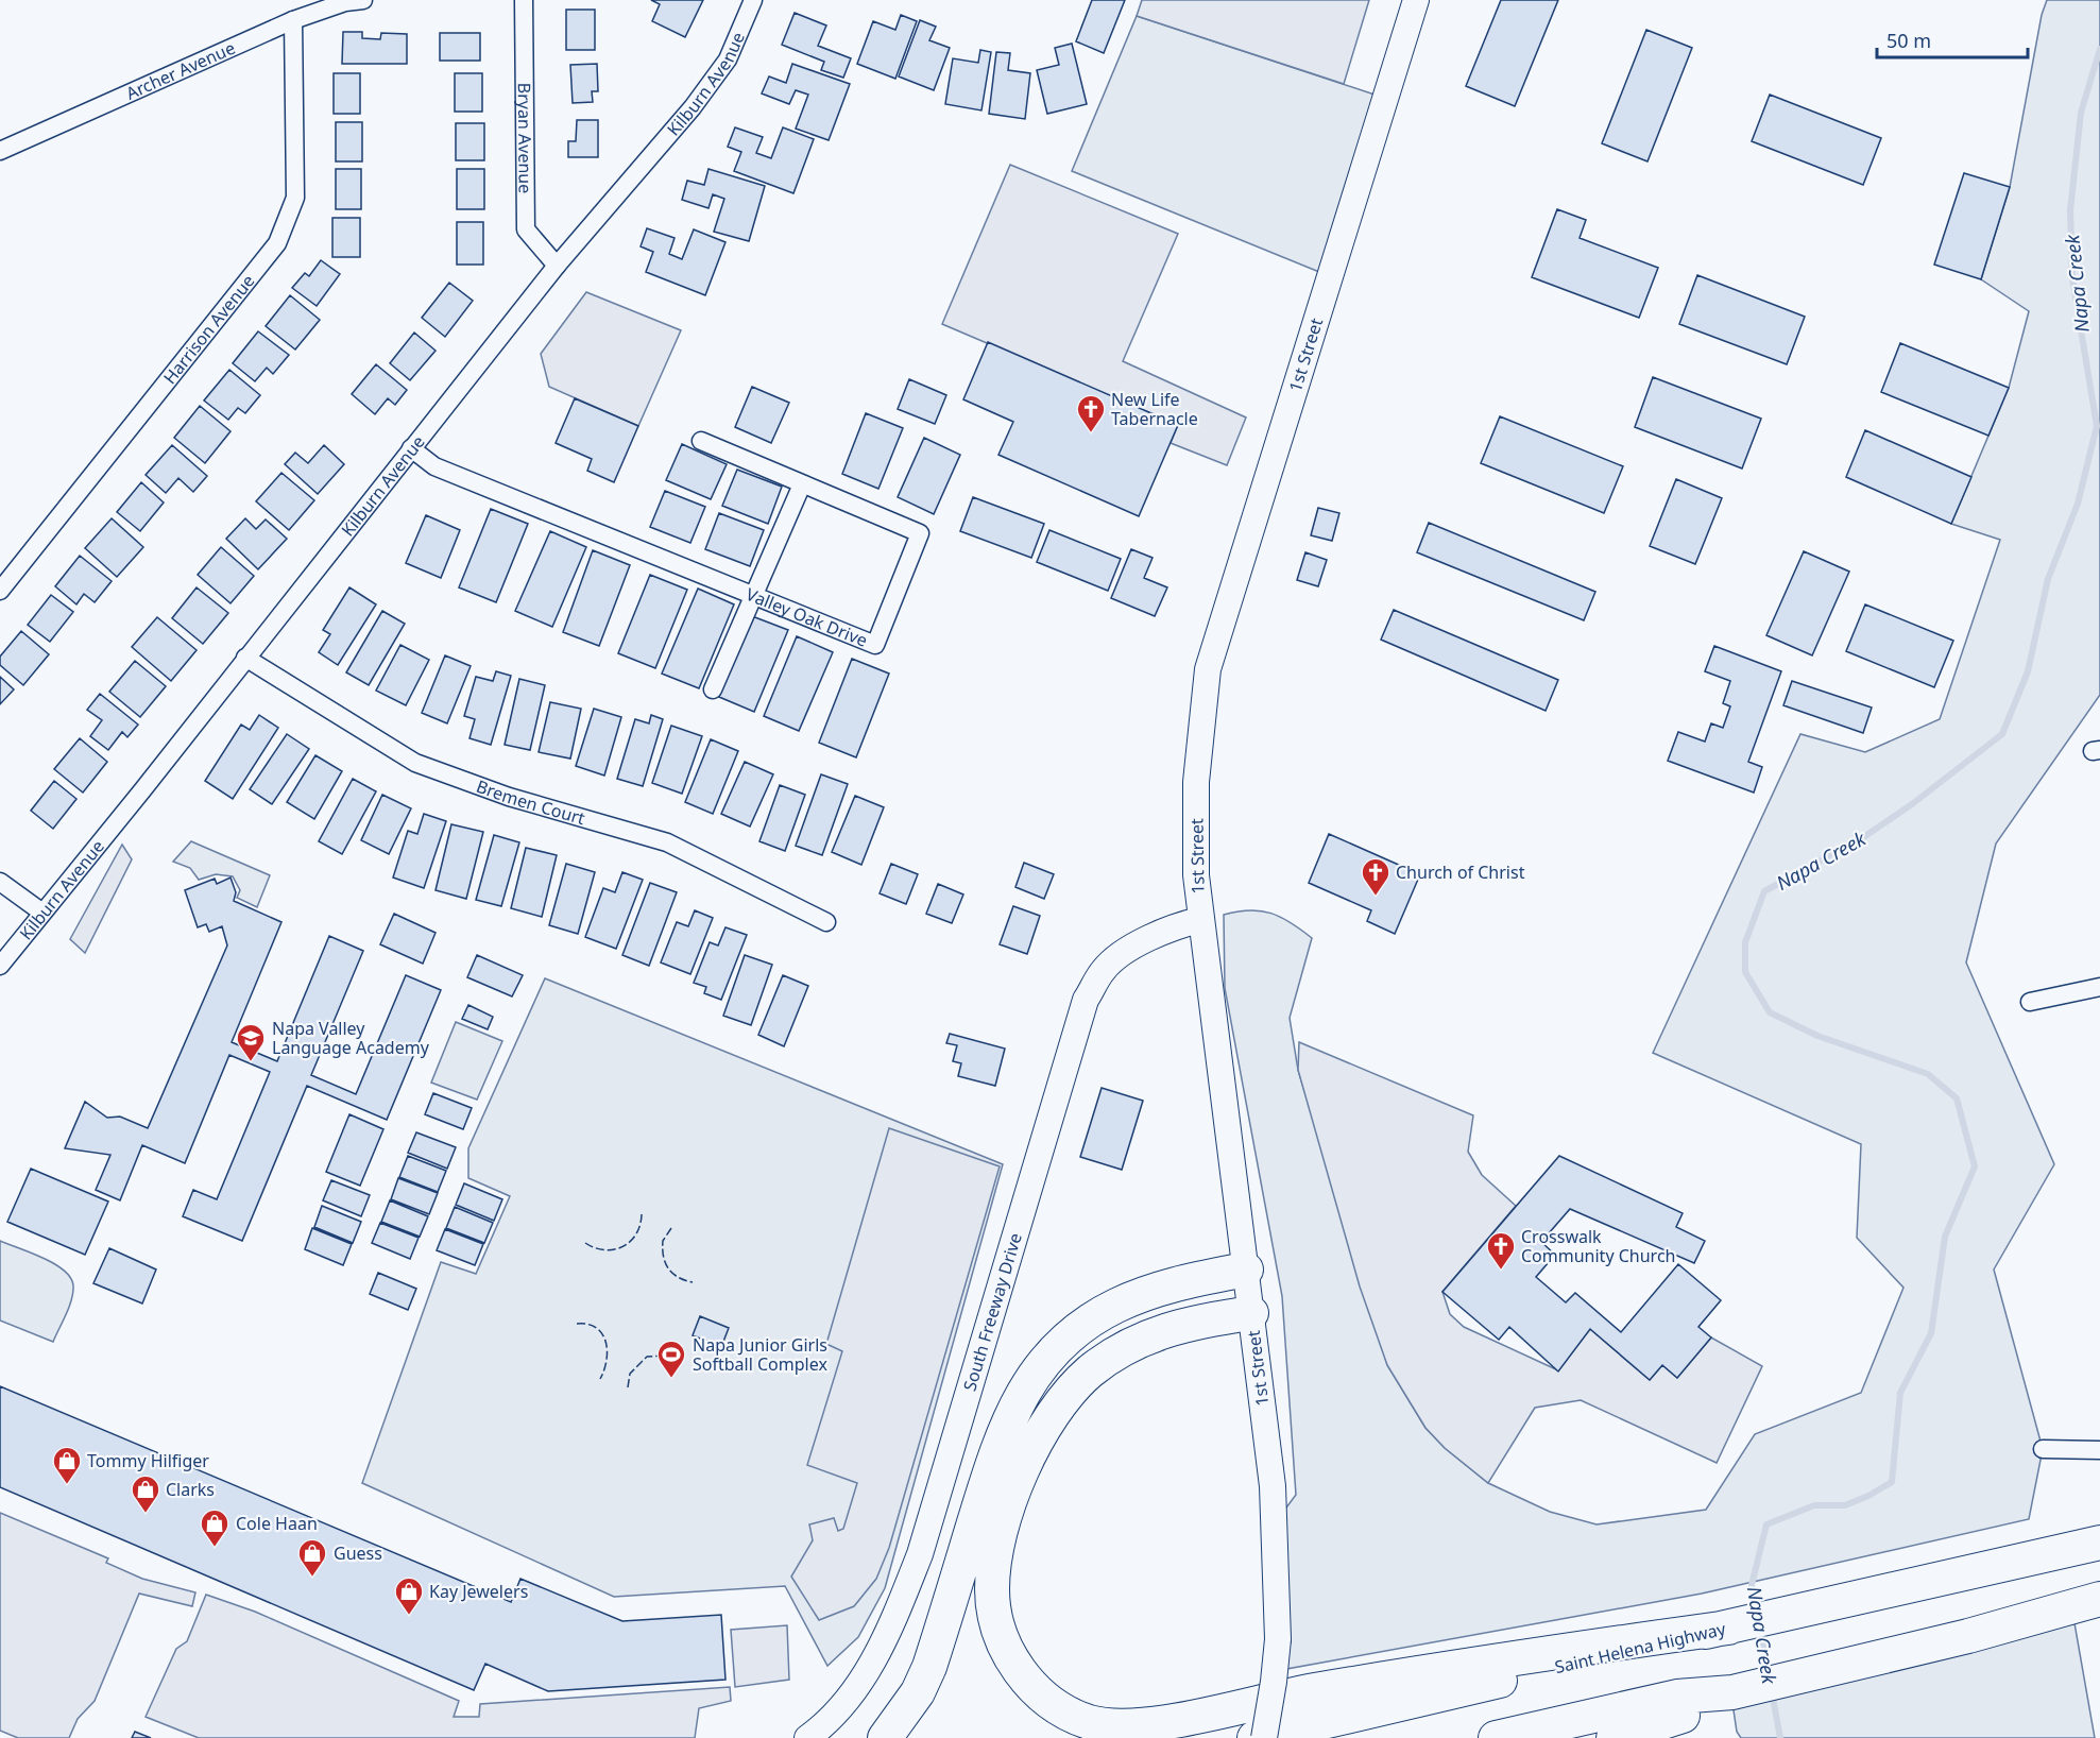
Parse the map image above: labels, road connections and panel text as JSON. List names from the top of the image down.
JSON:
{
  "streets": {
    "highway": ["Saint Helena Highway"],
    "main road": ["1st Street", "South Freeway Drive"],
    "street": [
      "Archer Avenue",
      "Kilburn Avenue",
      "Bryan Avenue",
      "Harrison Avenue",
      "Valley Oak Drive",
      "Bremen Court"
    ]
  },
  "crossings": [
    ["Archer Avenue", "Harrison Avenue"],
    ["Kilburn Avenue", "Bryan Avenue"],
    ["Kilburn Avenue", "Valley Oak Drive"],
    ["Kilburn Avenue", "Bremen Court"],
    ["1st Street", "South Freeway Drive"]
  ],
  "water": ["Napa Creek"],
  "places": {
    "church": ["New Life Tabernacle", "Church of Christ", "Crosswalk Community Church"],
    "school or university": ["Napa Valley Language Academy"],
    "sports": ["Napa Junior Girls Softball Complex"],
    "shop": [
      "Tommy Hilfiger",
      "Clarks",
      "Cole Haan",
      "Guess",
      "Kay Jewelers"
    ]
  },
  "scale_bar": "50 m"
}
